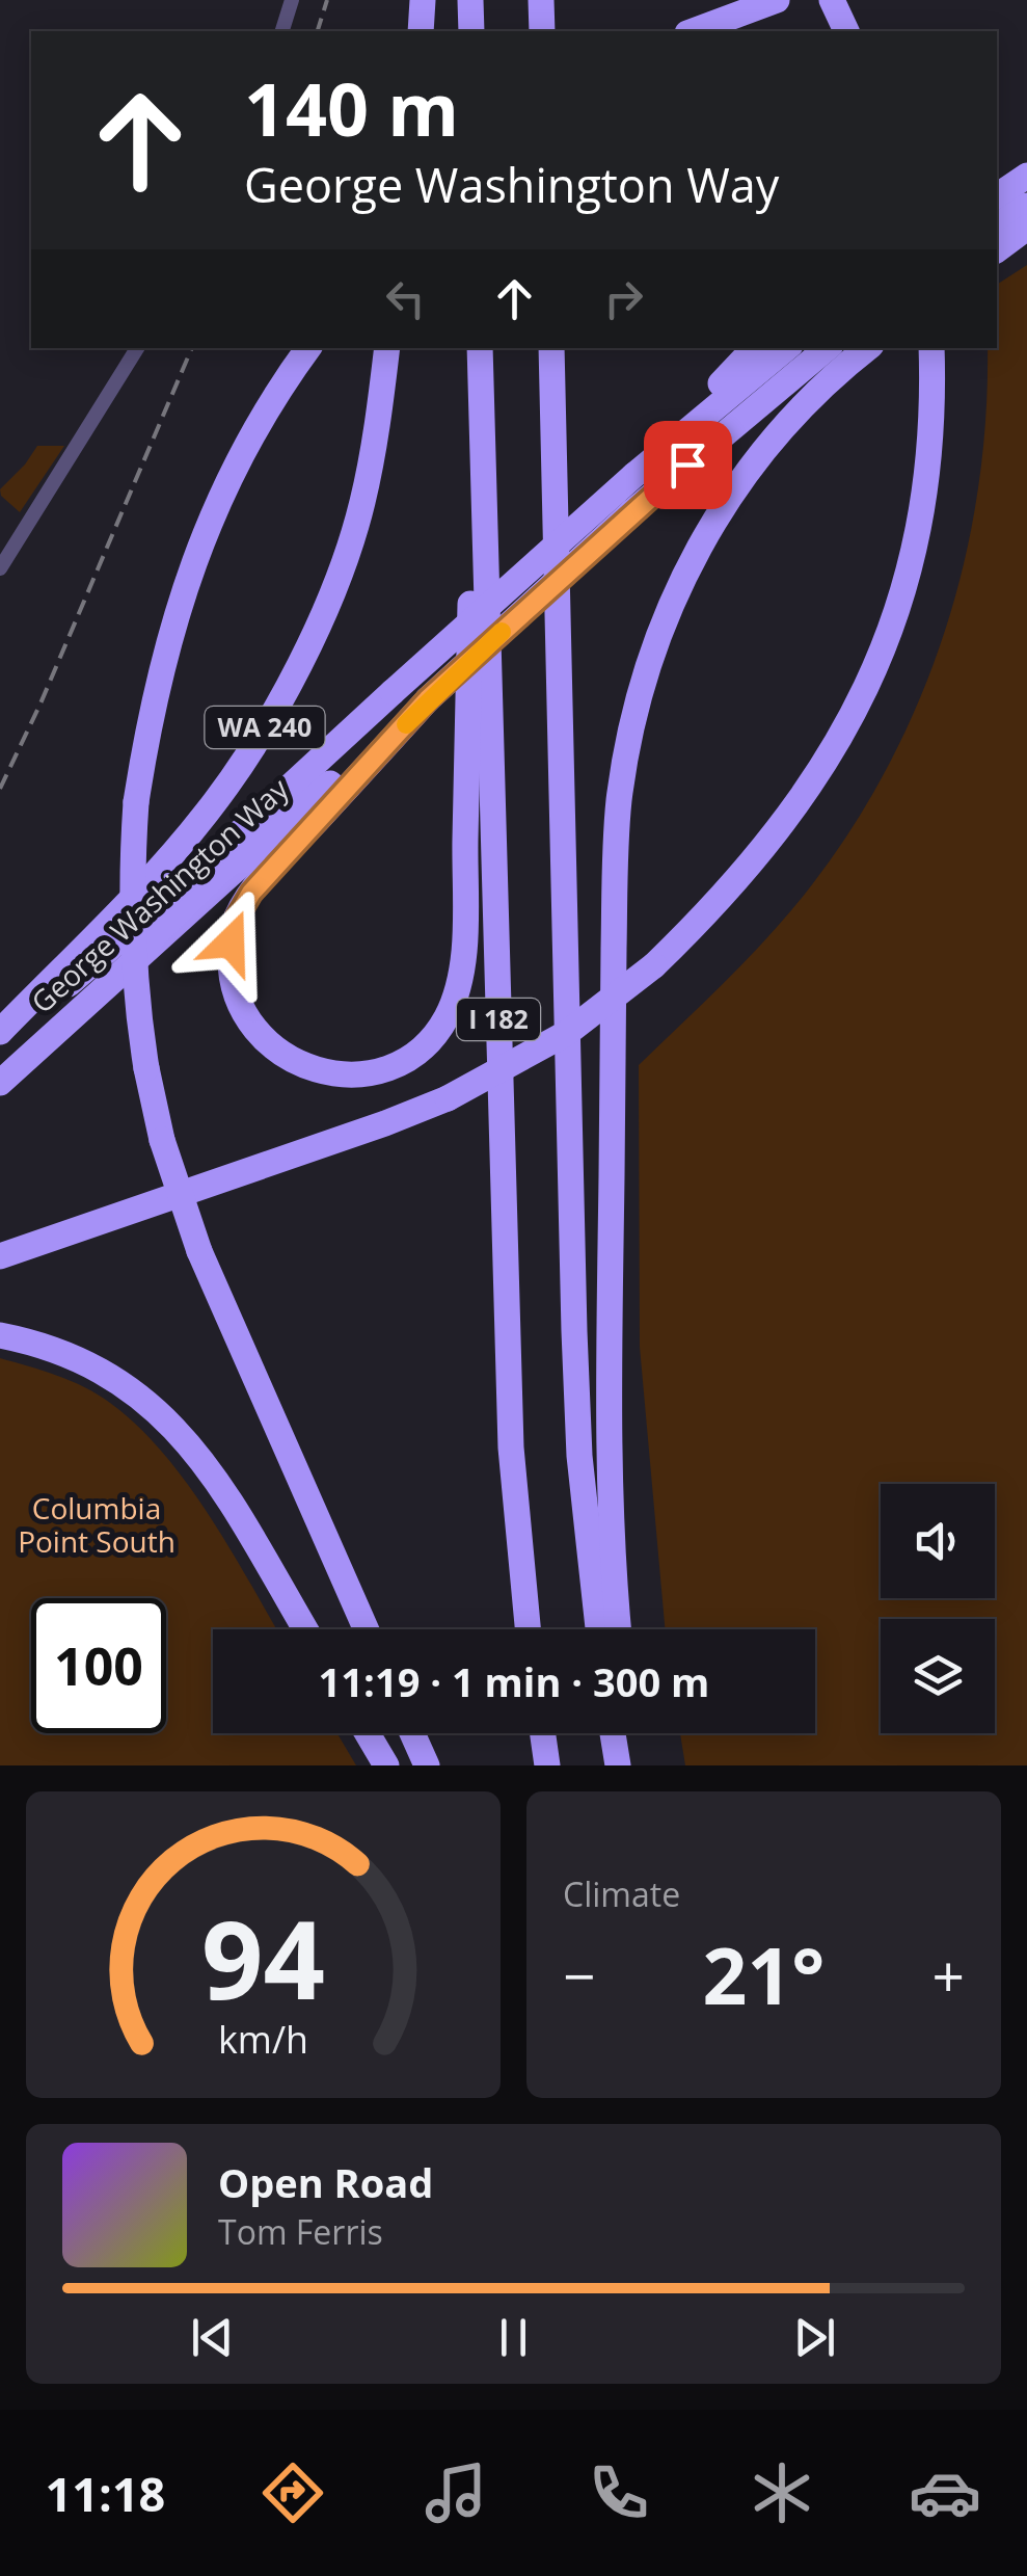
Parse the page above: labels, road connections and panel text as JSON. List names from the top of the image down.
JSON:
{
  "streets": {
    "highway": ["WA 240", "George Washington Way", "I 182"]
  },
  "parks": ["Columbia Point South"],
  "page": {
    "turn": ["140 m", "George Washington Way"],
    "limit": "100",
    "trip": "11:19 · 1 min · 300 m",
    "tile": "Climate",
    "heat": ["−", "21°", "+"],
    "song": ["Open Road", "Tom Ferris"],
    "tabs": "11:18",
    "gauge": ["94", "km/h"]
  }
}
